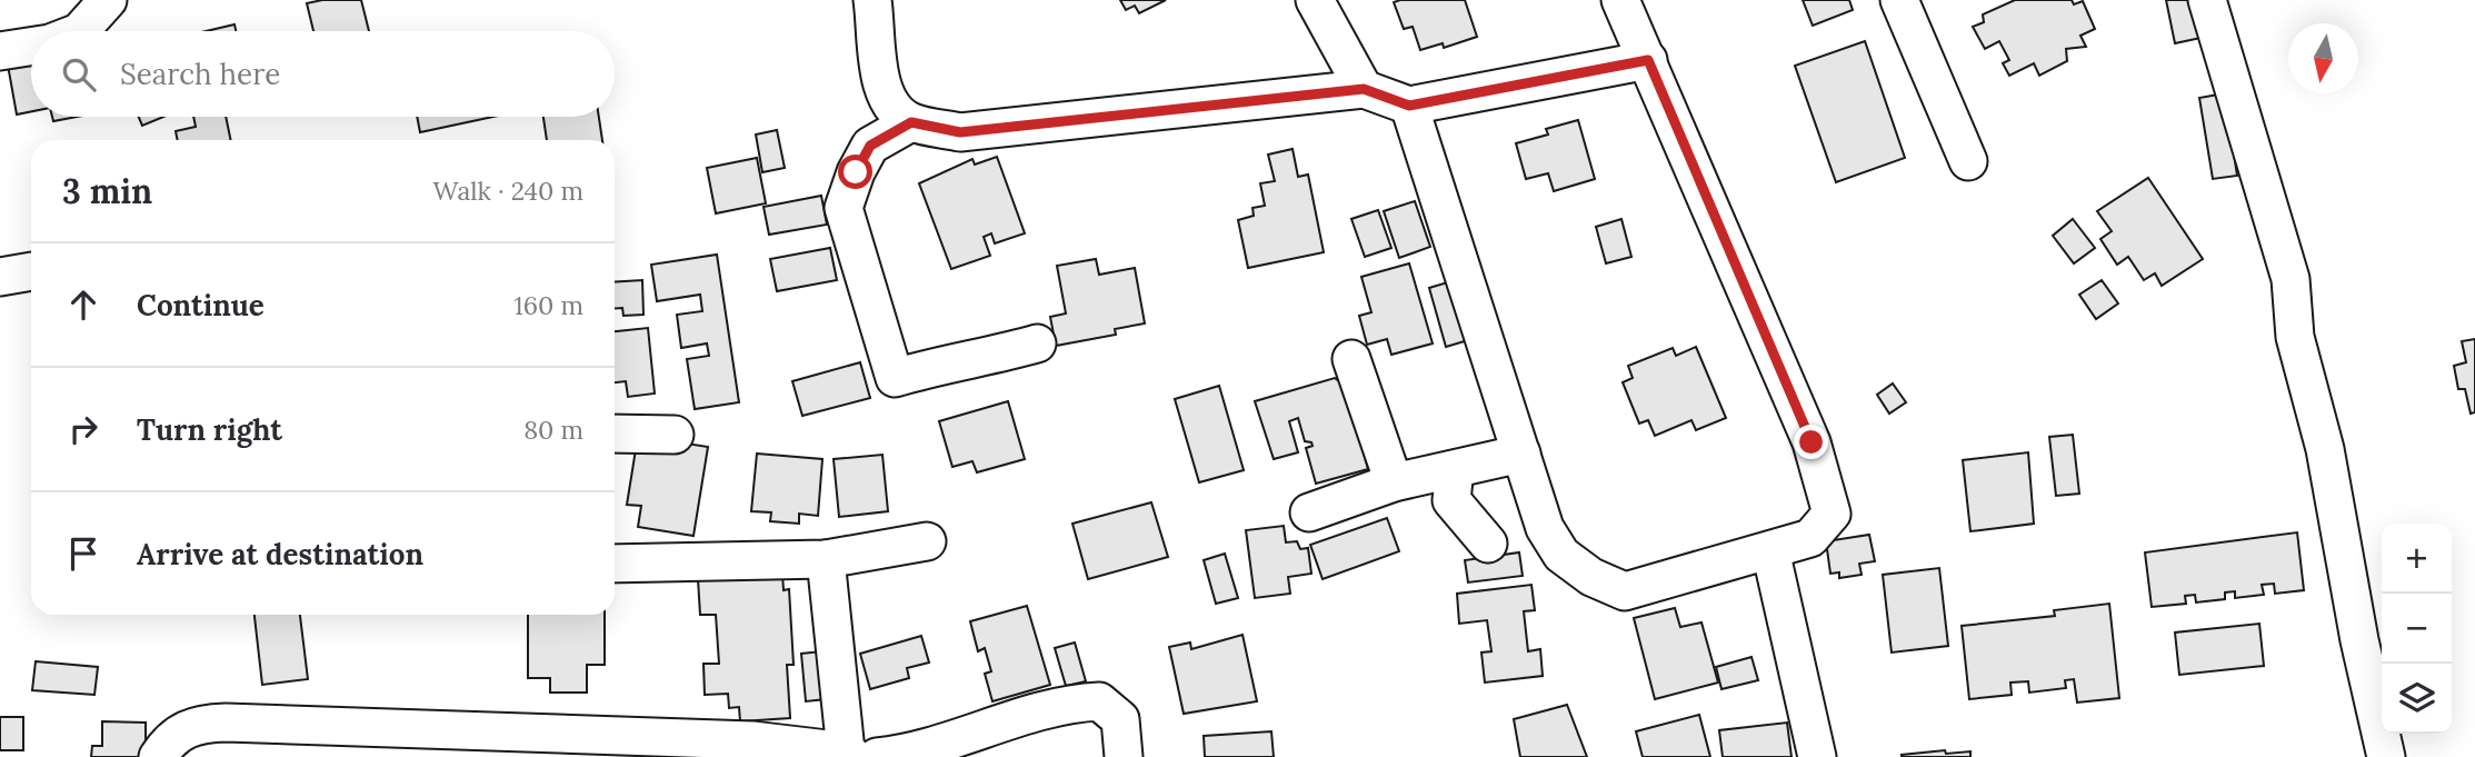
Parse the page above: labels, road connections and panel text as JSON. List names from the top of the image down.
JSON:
{
  "north": "bottom",
  "page": {
    "search": "Search here",
    "heading": ["3 min", "Walk · 240 m"],
    "list": [
      ["Continue", "160 m"],
      ["Turn right", "80 m"],
      "Arrive at destination"
    ],
    "map_buttons": ["+", "−"]
  }
}
